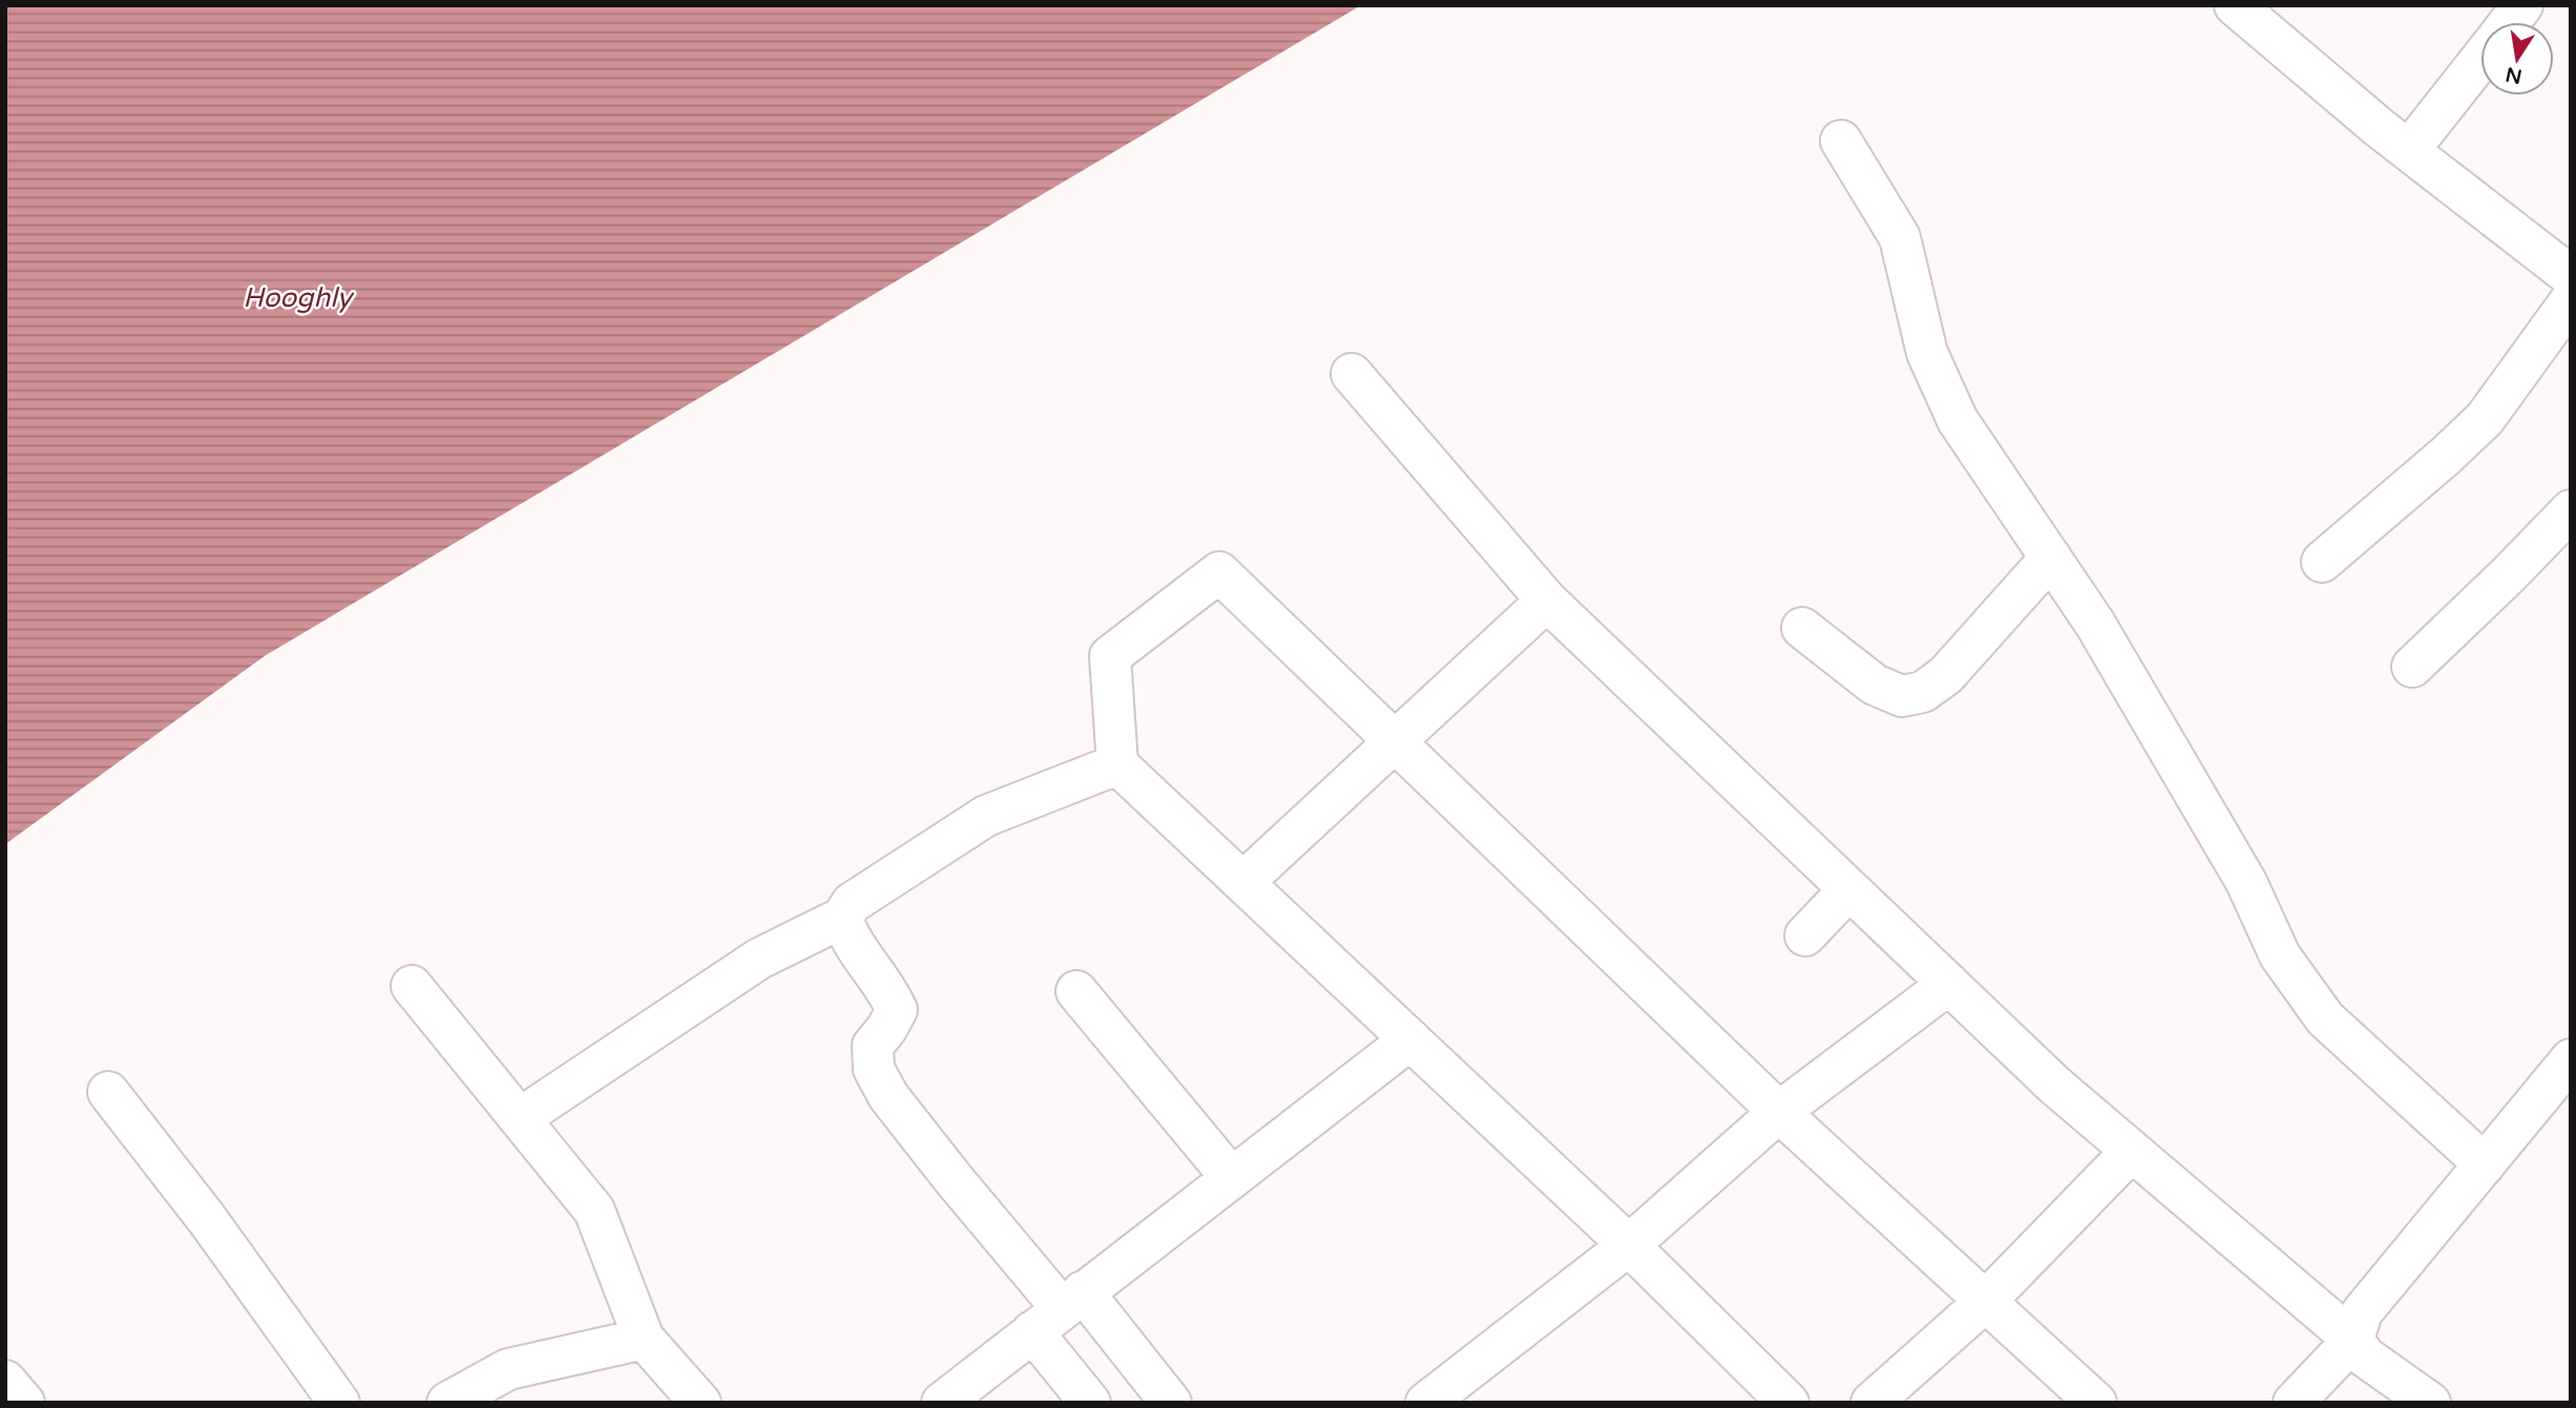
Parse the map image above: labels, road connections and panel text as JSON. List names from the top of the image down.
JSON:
{
  "water": ["Hooghly"],
  "north": "bottom"
}
